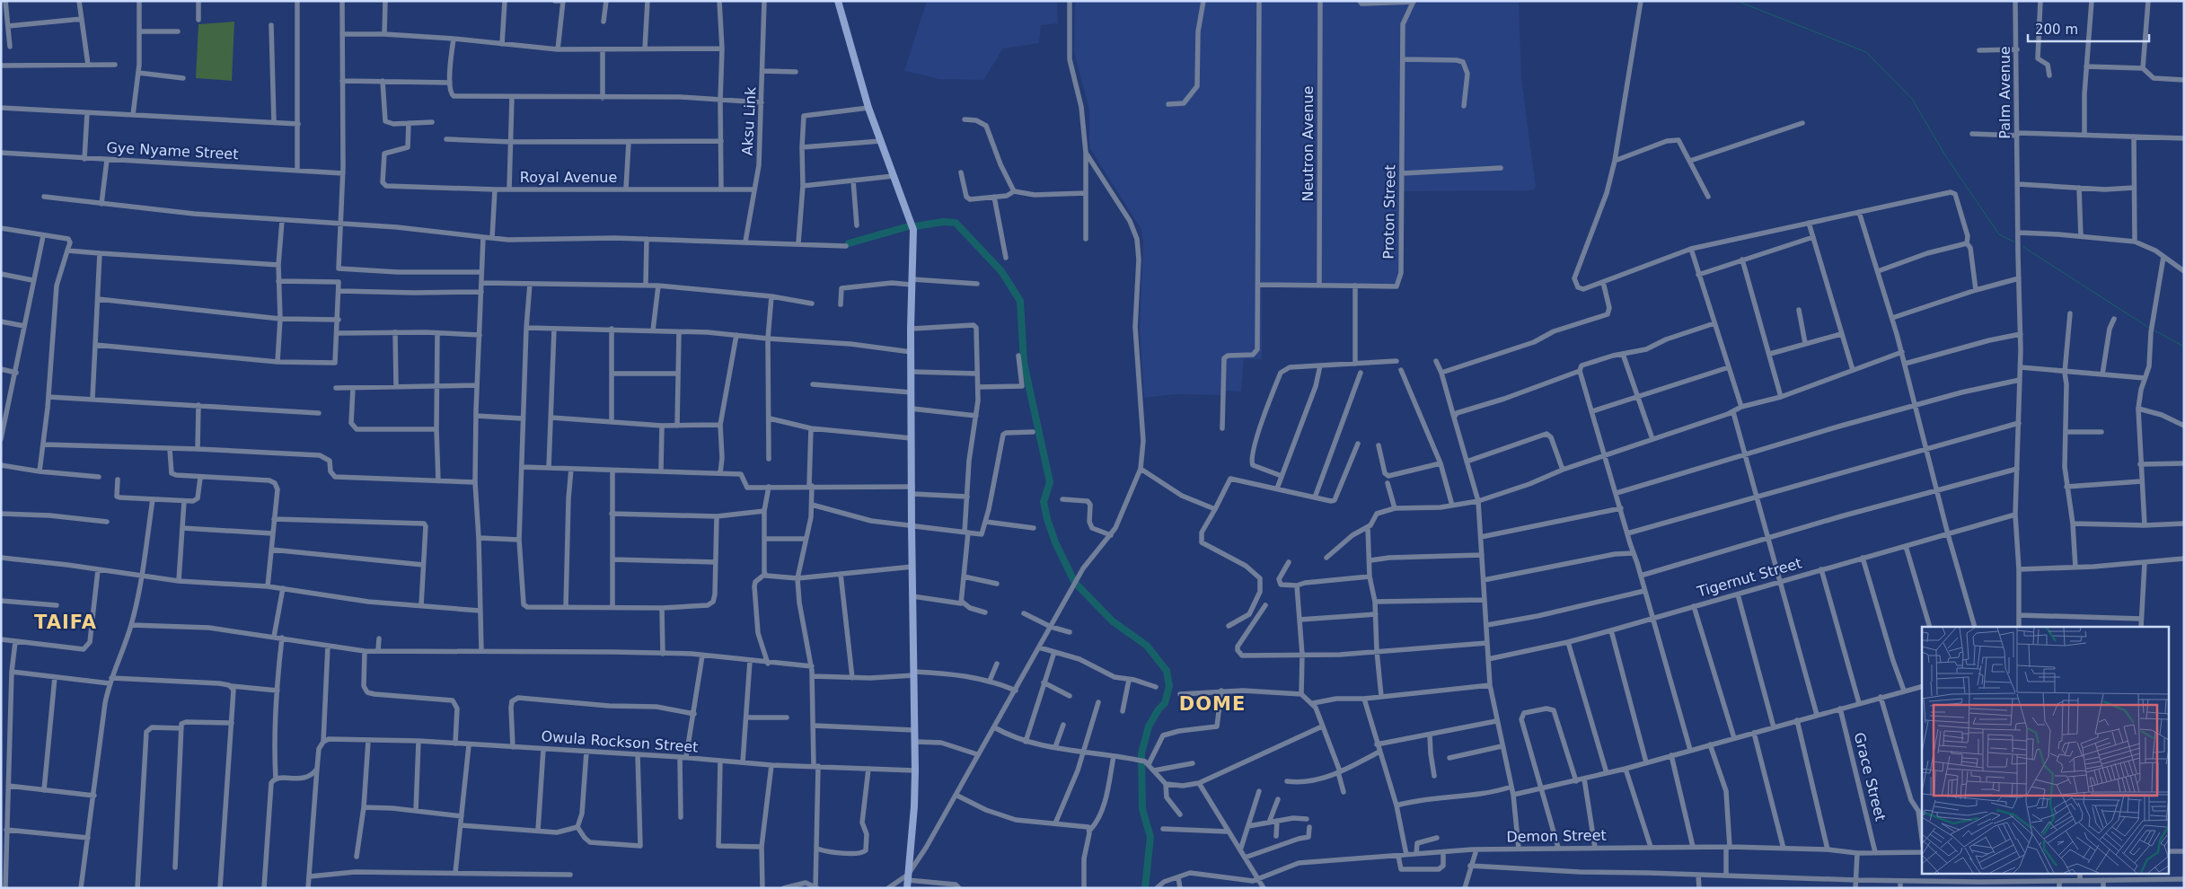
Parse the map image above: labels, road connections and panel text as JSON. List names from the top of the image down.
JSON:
{
  "streets": {
    "street": [
      "Palm Avenue",
      "Aksu Link",
      "Neutron Avenue",
      "Gye Nyame Street",
      "Royal Avenue",
      "Proton Street",
      "Tigernut Street",
      "Owula Rockson Street",
      "Grace Street",
      "Demon Street"
    ]
  },
  "crossings": [
    ["Palm Avenue", "Tigernut Street"],
    ["Aksu Link", "Royal Avenue"],
    ["Neutron Avenue", "Proton Street"],
    ["Grace Street", "Demon Street"]
  ],
  "districts": ["TAIFA", "DOME"],
  "scale_bar": "200 m"
}
